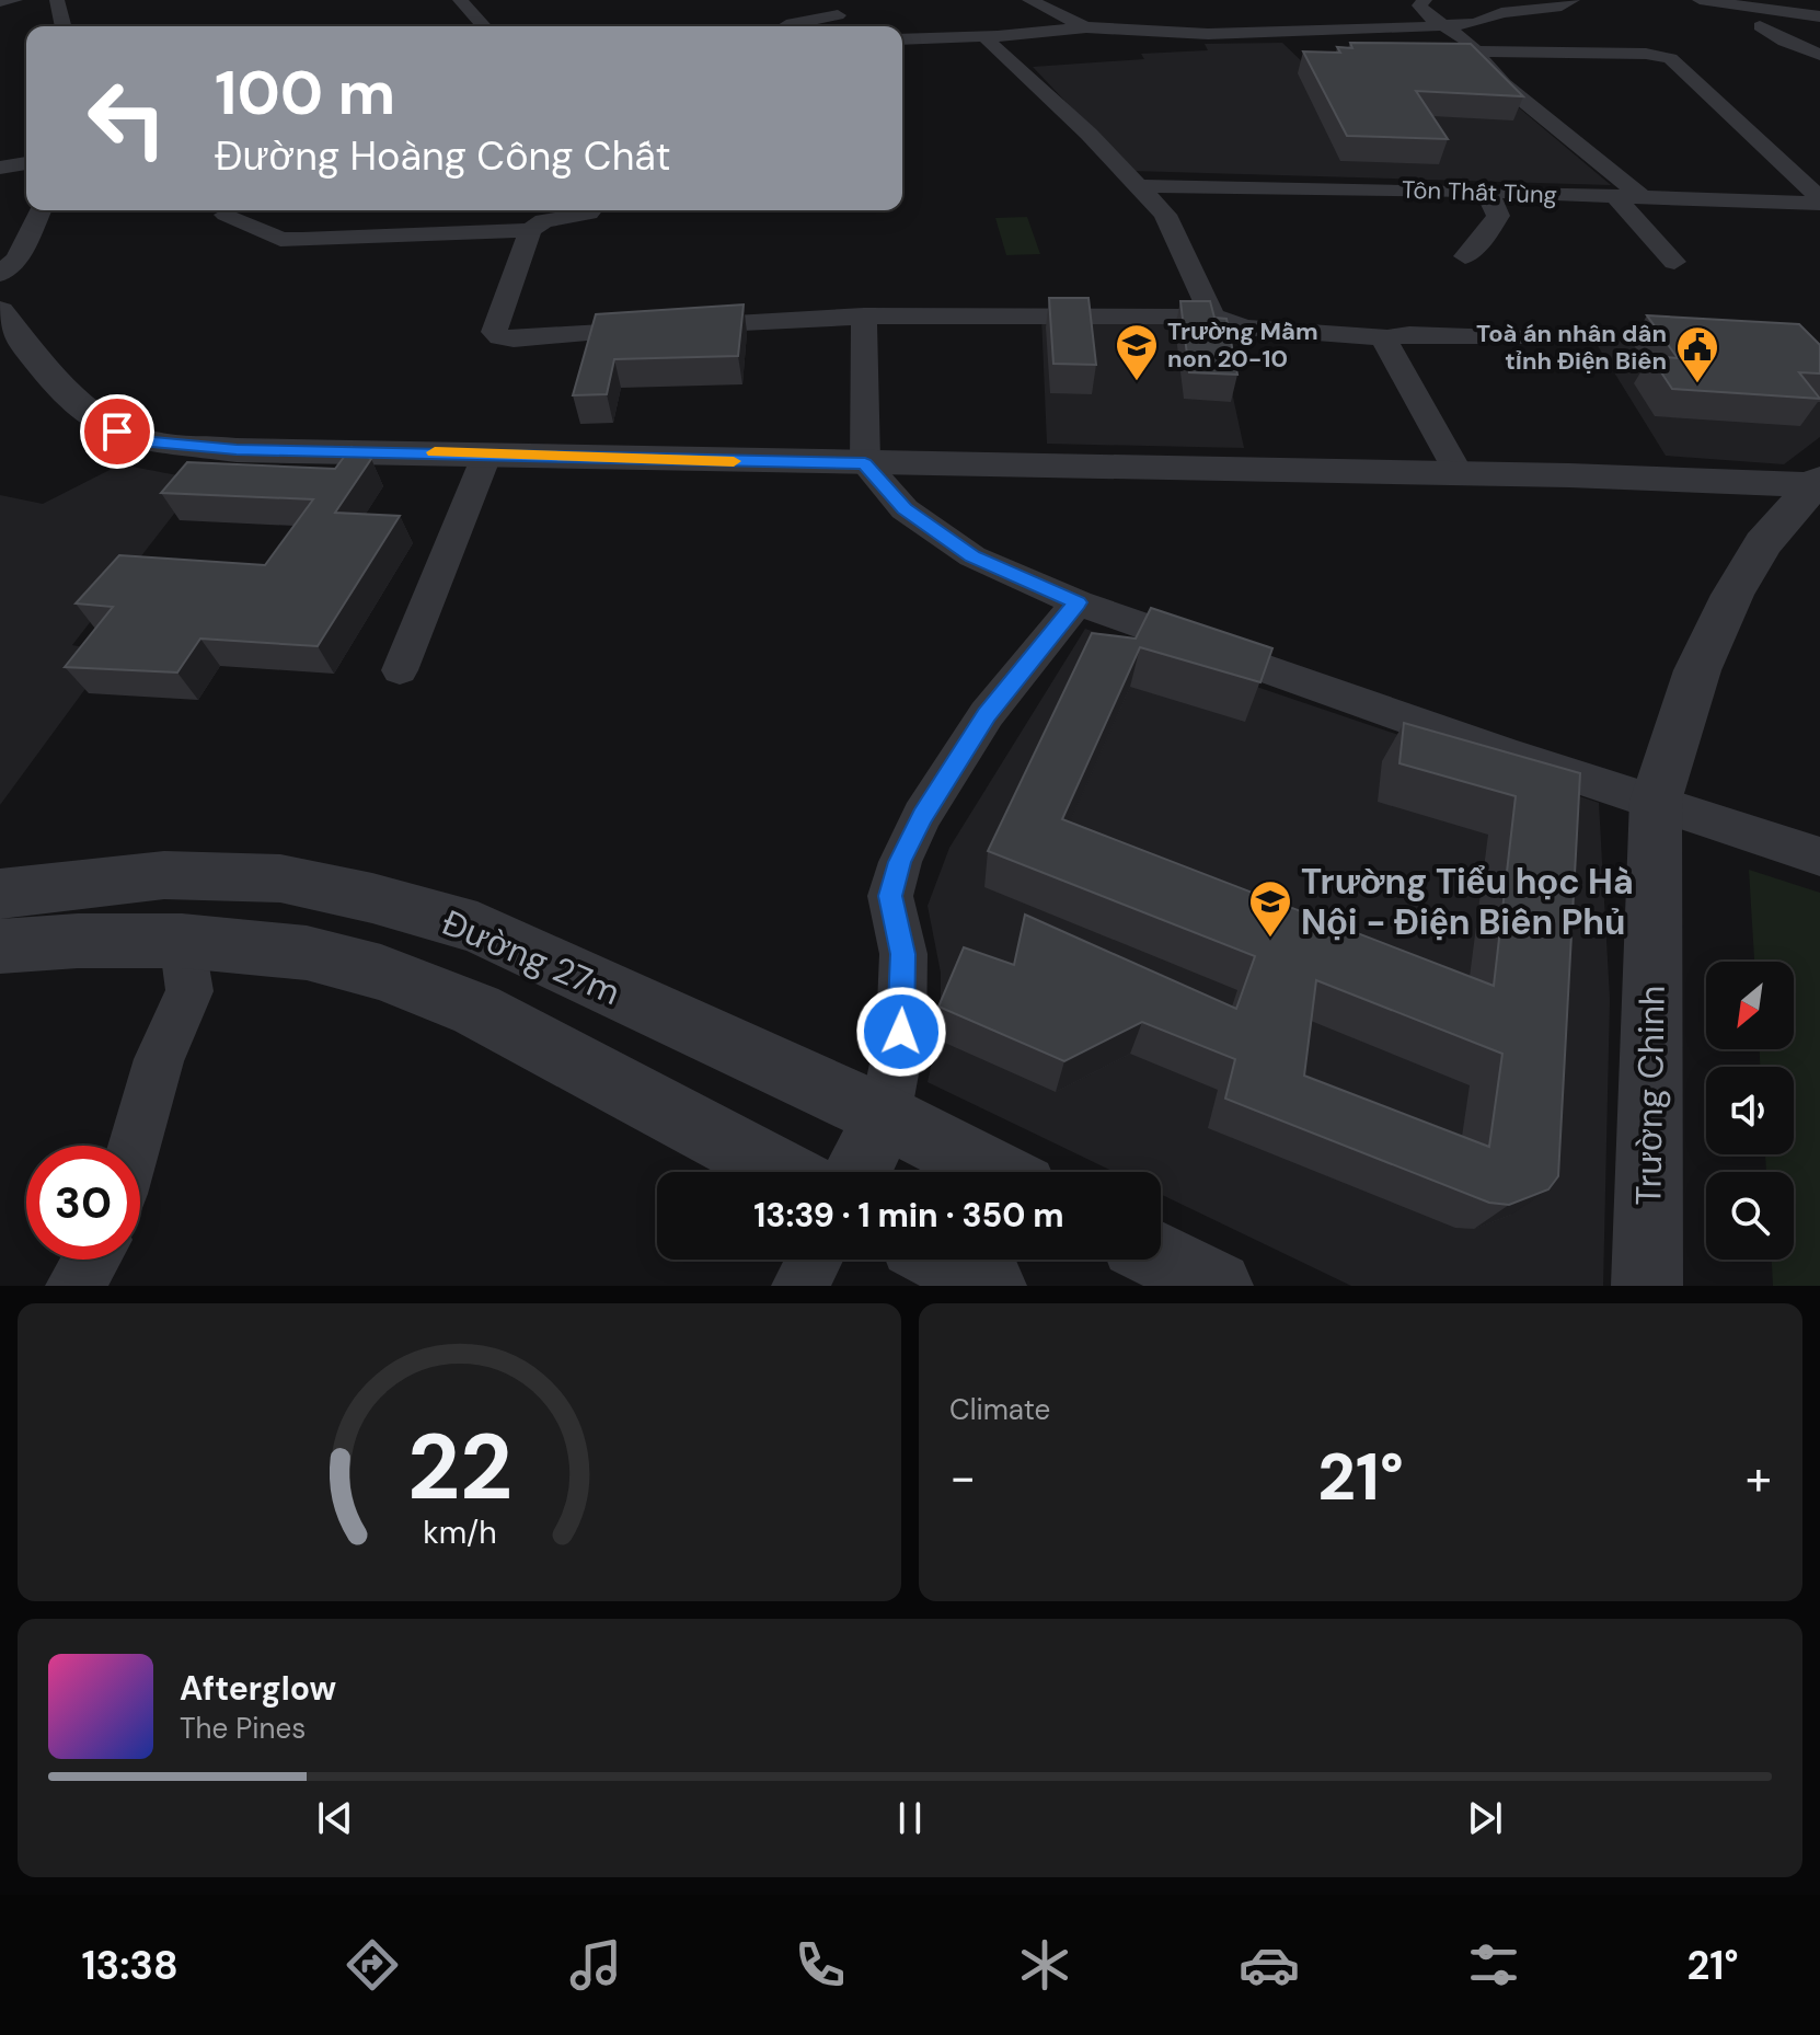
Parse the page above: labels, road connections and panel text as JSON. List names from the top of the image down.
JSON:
{
  "streets": {
    "street": ["Tôn Thất Tùng", "Đường 27m", "Trường Chinh"]
  },
  "places": {
    "school or university": ["Trường Mầm non 20-10", "Trường Tiểu học Hà Nội - Điện Biên Phủ"],
    "public building": ["Toà án nhân dân tỉnh Điện Biên"]
  },
  "north": "bottom left",
  "page": {
    "turn": ["100 m", "Đường Hoàng Công Chất"],
    "limit": "30",
    "trip": "13:39 · 1 min · 350 m",
    "tile": "Climate",
    "heat": ["−", "21°", "+"],
    "song": ["Afterglow", "The Pines"],
    "tabs": ["13:38", "21°"],
    "gauge": ["22", "km/h"]
  }
}
